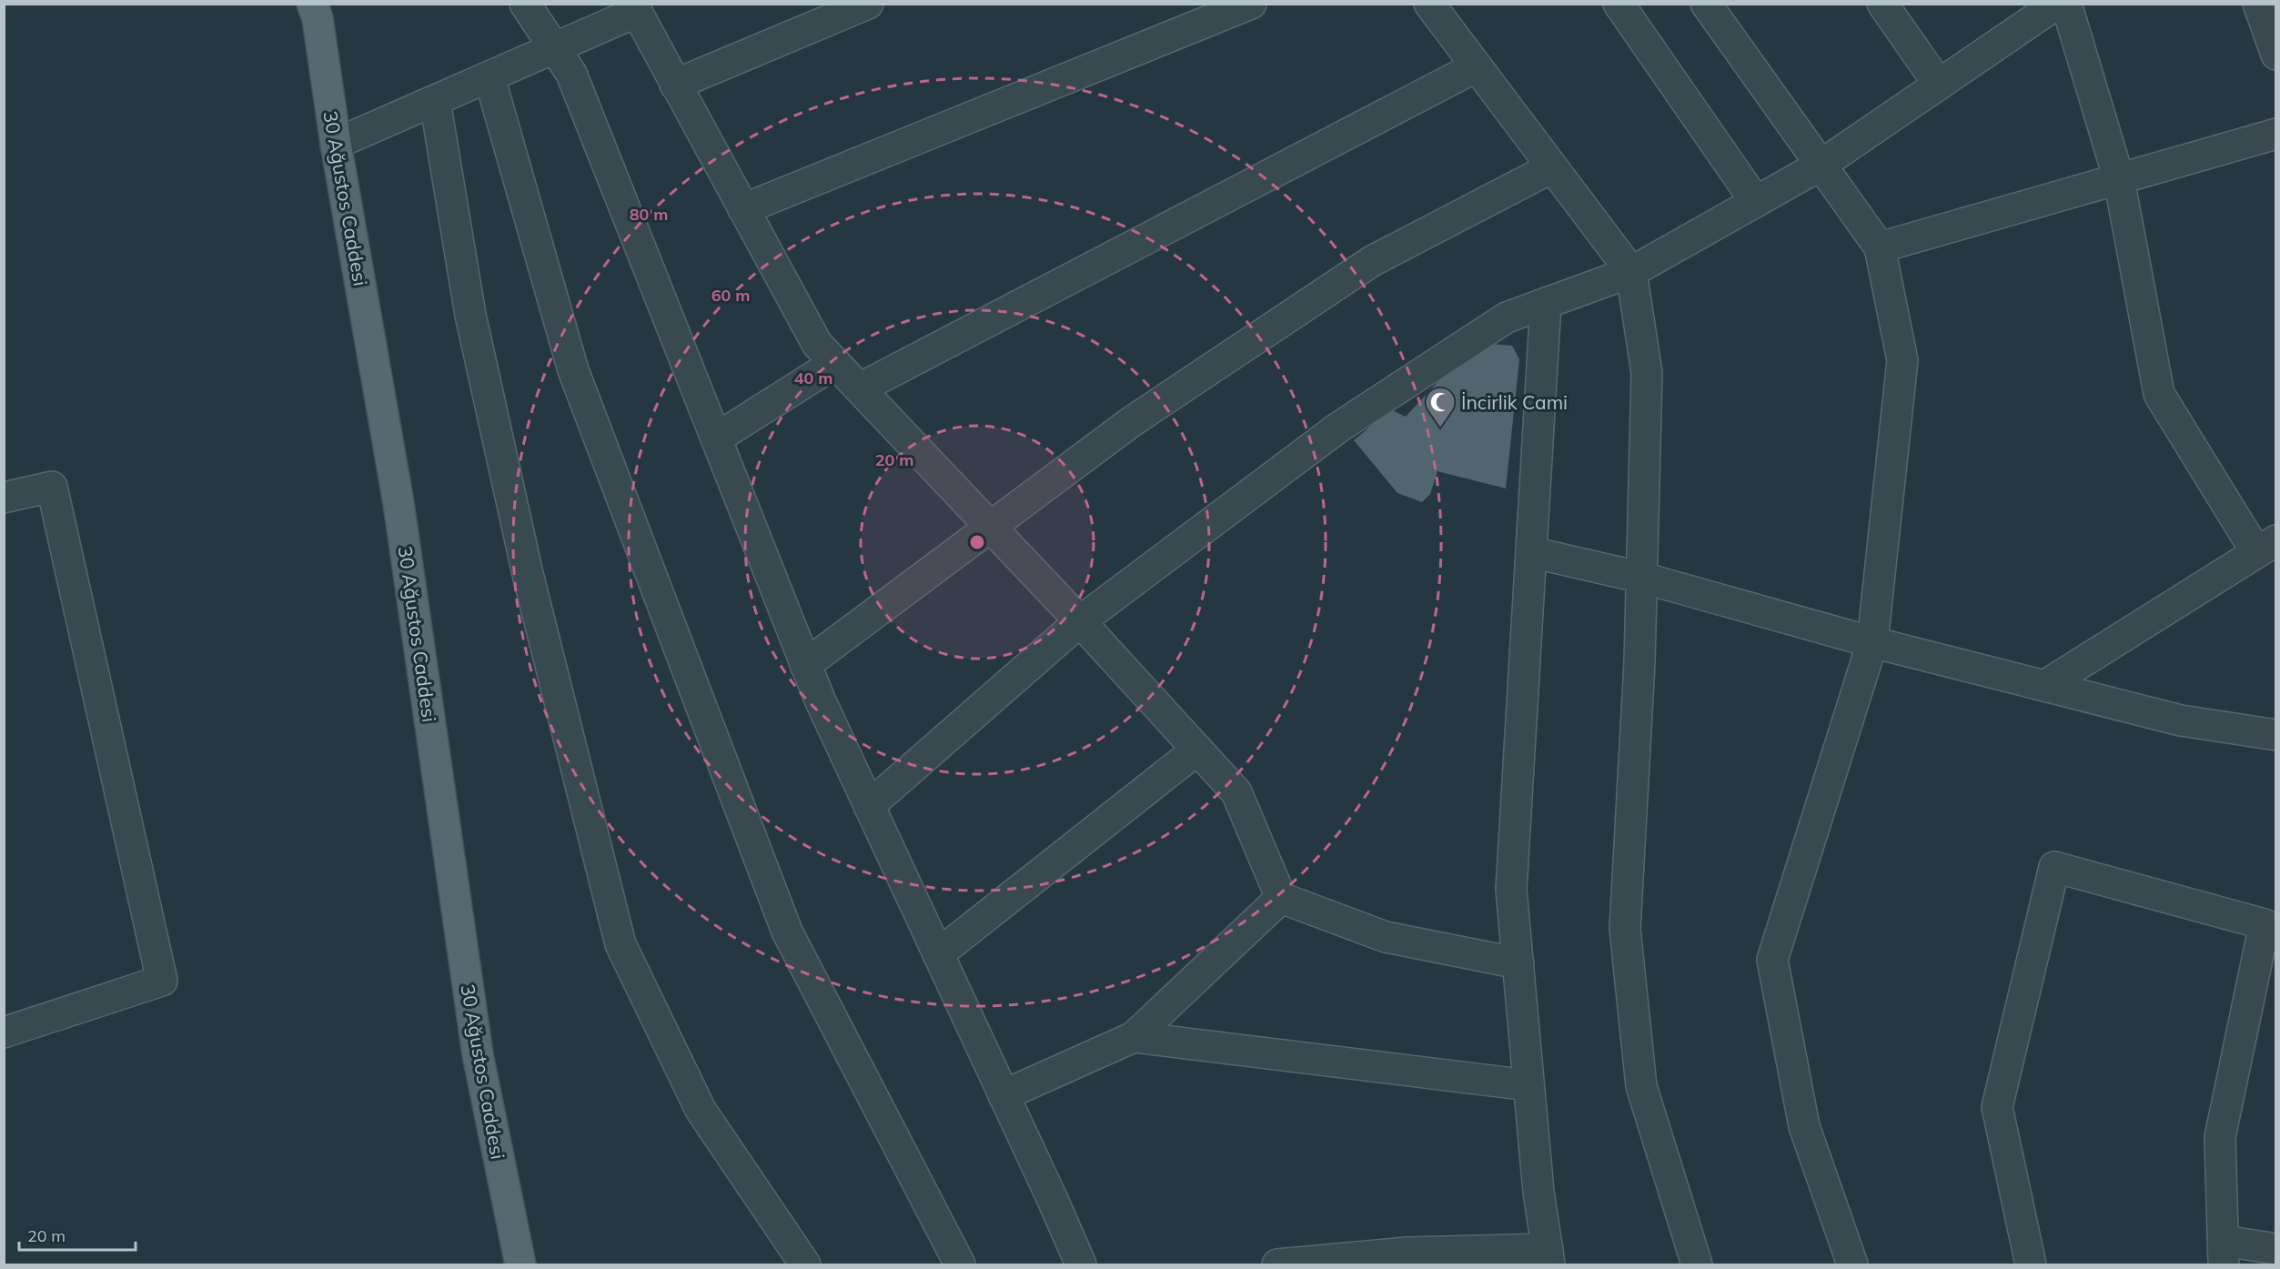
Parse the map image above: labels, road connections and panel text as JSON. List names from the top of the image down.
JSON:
{
  "streets": {
    "main road": ["30 Ağustos Caddesi"]
  },
  "places": {
    "mosque": ["İncirlik Cami"]
  },
  "scale_bar": "20 m",
  "rings": [
    "80 m",
    "60 m",
    "40 m",
    "20 m"
  ]
}
